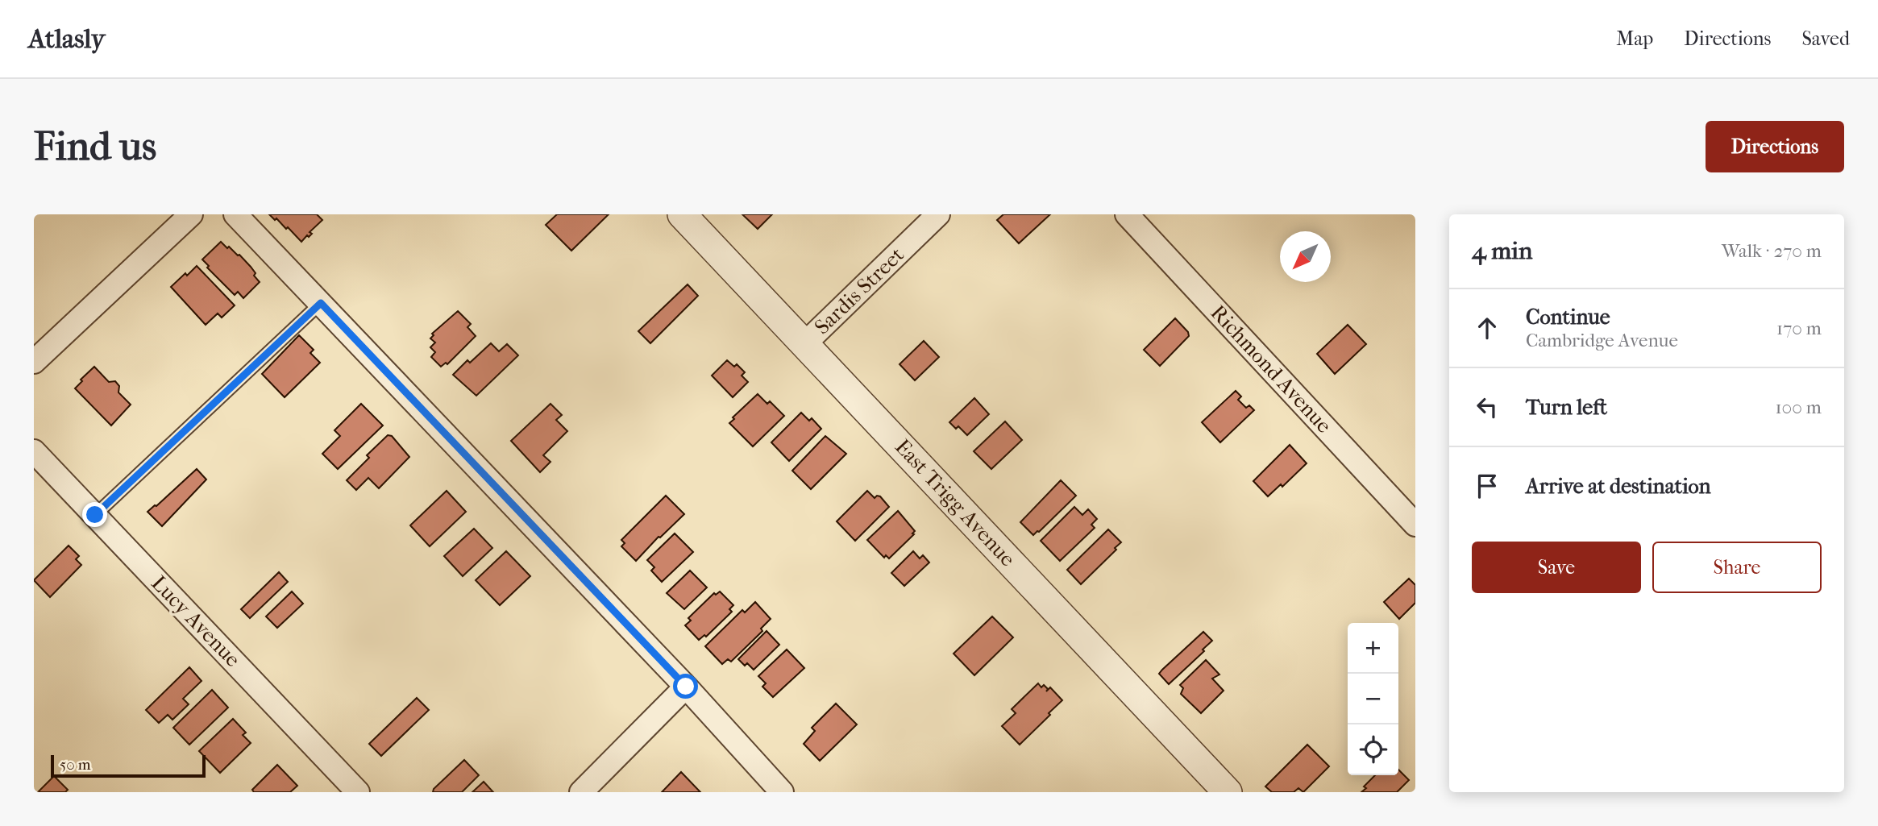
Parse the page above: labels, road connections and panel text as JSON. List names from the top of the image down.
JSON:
{
  "streets": {
    "street": [
      "Sardis Street",
      "Richmond Avenue",
      "East Trigg Avenue",
      "Lucy Avenue"
    ]
  },
  "crossings": [
    ["Sardis Street", "East Trigg Avenue"]
  ],
  "scale_bar": "50 m",
  "north": "bottom left",
  "page": {
    "header": "Atlasly",
    "nav": ["Map", "Directions", "Saved"],
    "buttons": [
      "Directions",
      ["Save", "Share"]
    ],
    "title": "Find us",
    "heading": ["4 min", "Walk · 270 m"],
    "list": [
      ["Continue", "Cambridge Avenue", "170 m"],
      ["Turn left", "100 m"],
      "Arrive at destination"
    ],
    "map_buttons": ["+", "−"],
    "scale": "50 m"
  }
}
